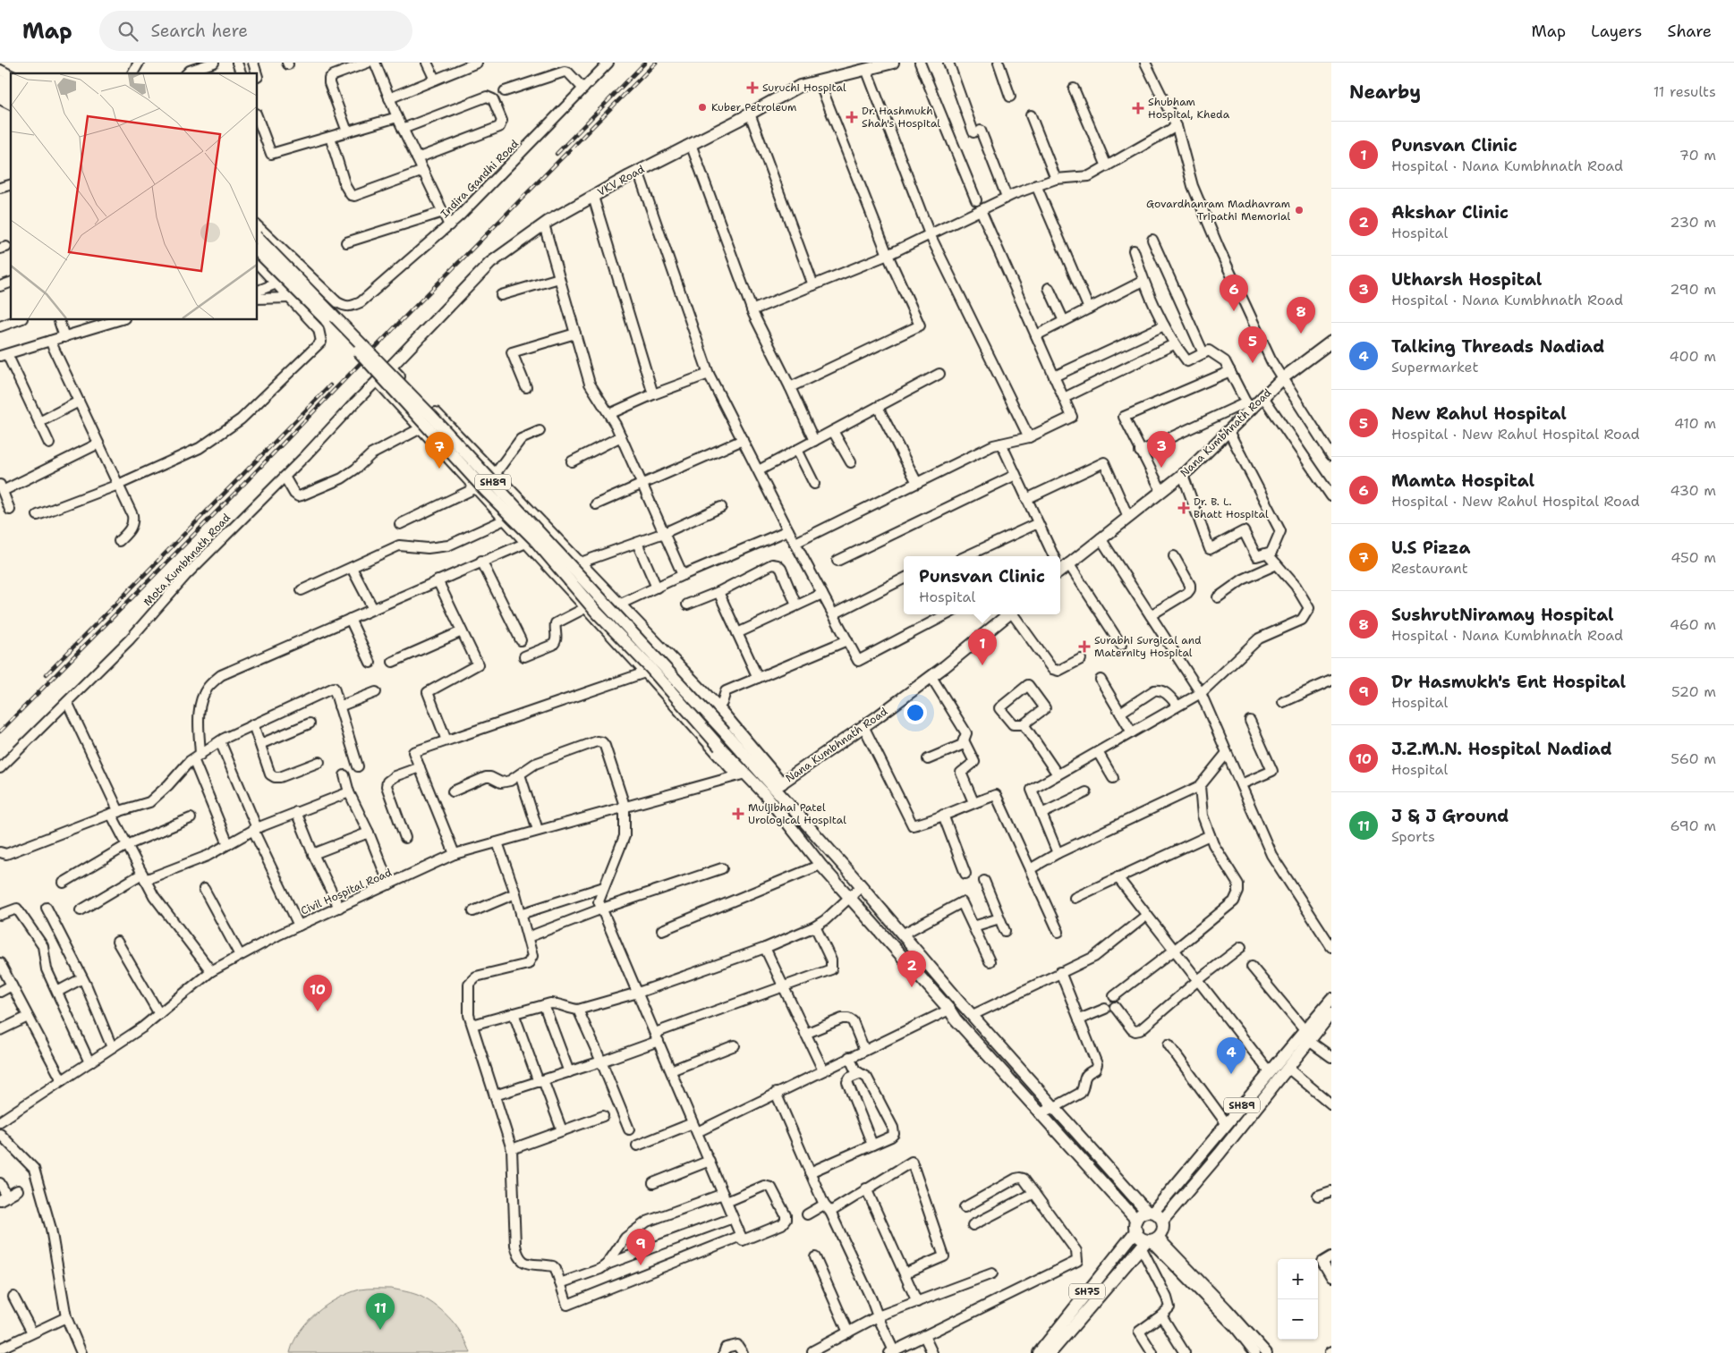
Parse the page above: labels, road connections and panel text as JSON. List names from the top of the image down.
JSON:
{
  "streets": {
    "main road": [
      "VKV Road",
      "Nana Kumbhnath Road",
      "SH89",
      "SH75"
    ],
    "street": ["Indira Gandhi Road", "Mota Kumbhnath Road", "Civil Hospital Road"]
  },
  "crossings": [
    ["VKV Road", "Mota Kumbhnath Road"],
    ["Nana Kumbhnath Road", "SH89"],
    ["SH89", "Civil Hospital Road"],
    ["SH89", "SH75"]
  ],
  "places": {
    "health": [
      "Suruchi Hospital",
      "Shubham Hospital, Kheda",
      "Dr. Hashmukh Shah's Hospital",
      "Dr. B. L. Bhatt Hospital",
      "Surabhi Surgical and Maternity Hospital",
      "Muljibhai Patel Urological Hospital"
    ],
    "other": ["Kuber Petroleum", "Govardhanram Madhavram Tripathi Memorial"]
  },
  "page": {
    "header": "Map",
    "search": "Search here",
    "nav": ["Map", "Layers", "Share"],
    "heading": ["Nearby", "11 results"],
    "list": [
      {
        "mark": "1",
        "name": "Punsvan Clinic",
        "note": "Hospital · Nana Kumbhnath Road",
        "value": "70 m"
      },
      {
        "mark": "2",
        "name": "Akshar Clinic",
        "note": "Hospital",
        "value": "230 m"
      },
      {
        "mark": "3",
        "name": "Utharsh Hospital",
        "note": "Hospital · Nana Kumbhnath Road",
        "value": "290 m"
      },
      {
        "mark": "4",
        "name": "Talking Threads Nadiad",
        "note": "Supermarket",
        "value": "400 m"
      },
      {
        "mark": "5",
        "name": "New Rahul Hospital",
        "note": "Hospital · New Rahul Hospital Road",
        "value": "410 m"
      },
      {
        "mark": "6",
        "name": "Mamta Hospital",
        "note": "Hospital · New Rahul Hospital Road",
        "value": "430 m"
      },
      {
        "mark": "7",
        "name": "U.S Pizza",
        "note": "Restaurant",
        "value": "450 m"
      },
      {
        "mark": "8",
        "name": "SushrutNiramay Hospital",
        "note": "Hospital · Nana Kumbhnath Road",
        "value": "460 m"
      },
      {
        "mark": "9",
        "name": "Dr Hasmukh's Ent Hospital",
        "note": "Hospital",
        "value": "520 m"
      },
      {
        "mark": "10",
        "name": "J.Z.M.N. Hospital Nadiad",
        "note": "Hospital",
        "value": "560 m"
      },
      {
        "mark": "11",
        "name": "J & J Ground",
        "note": "Sports",
        "value": "690 m"
      }
    ],
    "pins": [
      "6",
      "8",
      "5",
      "3",
      "7",
      "1",
      "2",
      "10",
      "4",
      "9",
      "11"
    ],
    "popup": ["Punsvan Clinic", "Hospital"],
    "map_buttons": ["+", "−"]
  }
}
